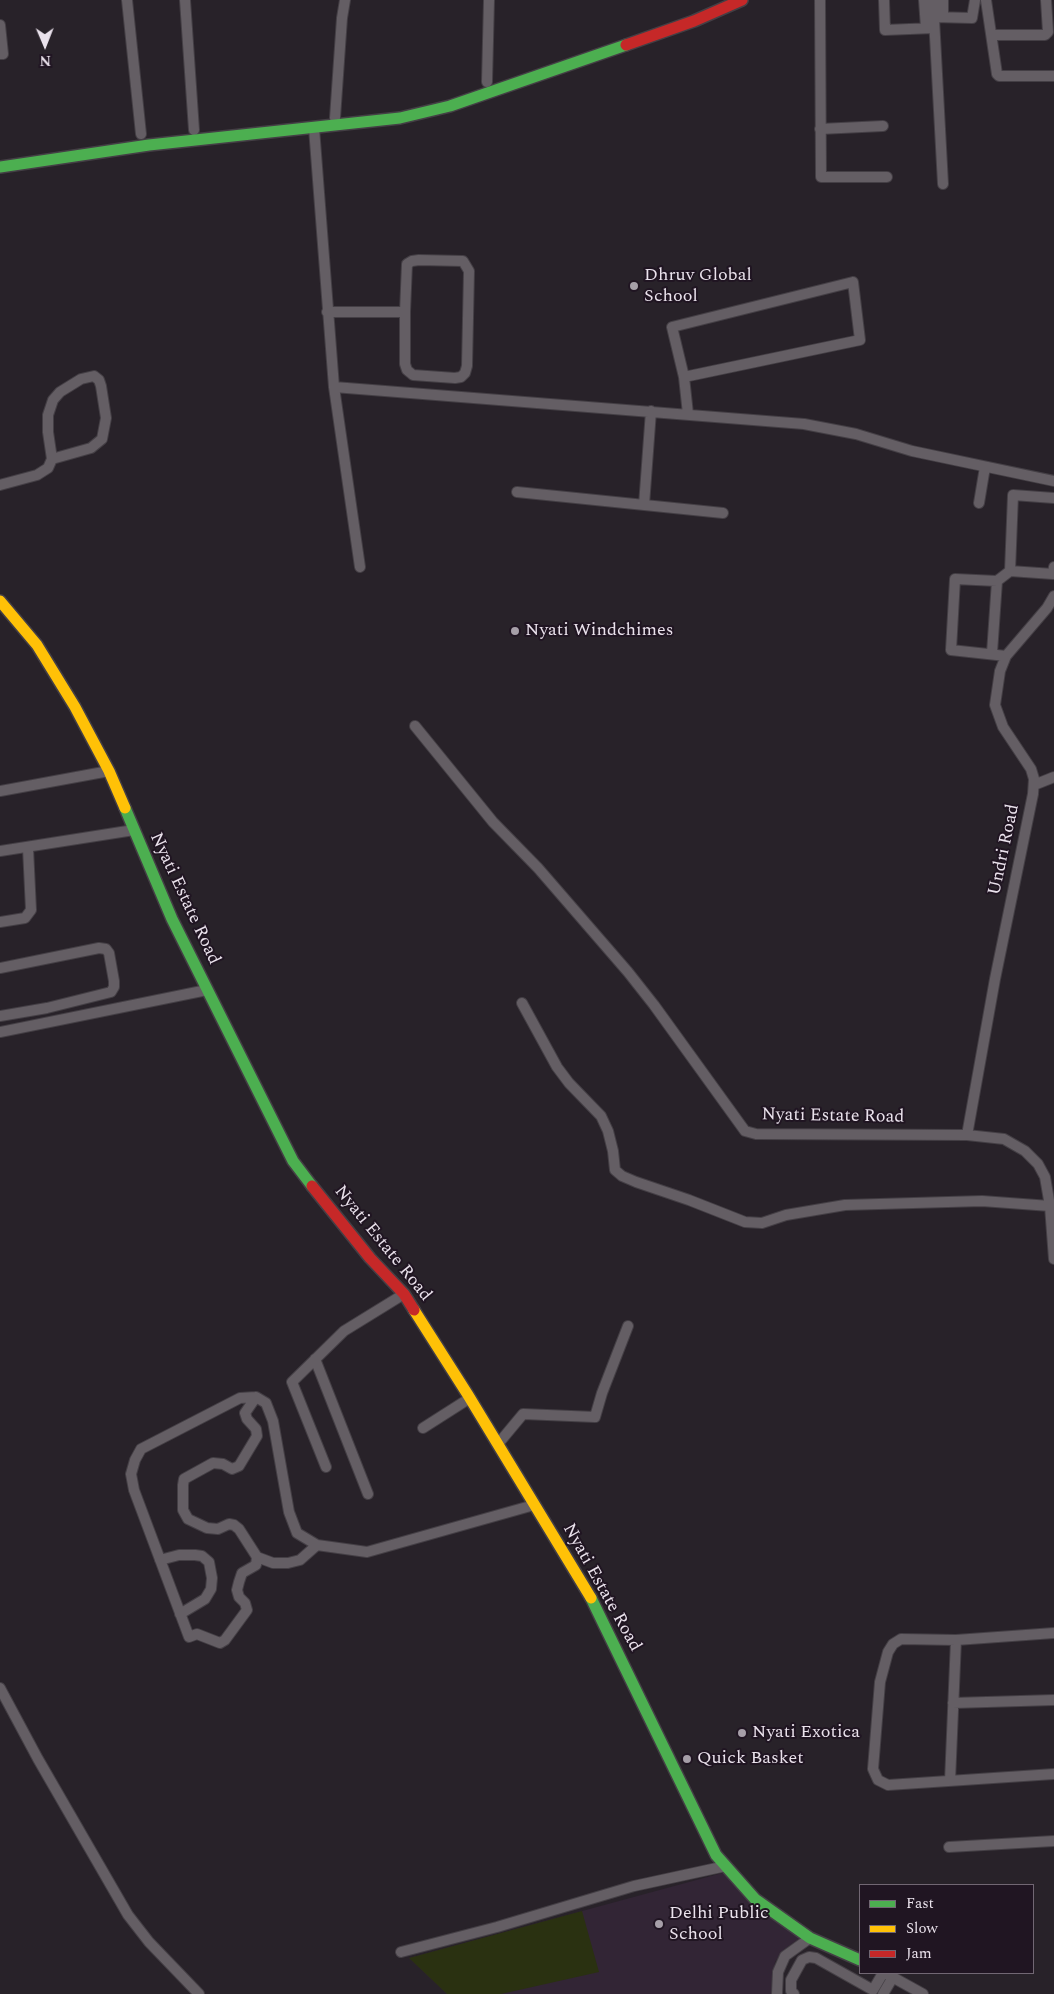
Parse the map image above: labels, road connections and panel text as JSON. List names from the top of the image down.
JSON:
{
  "streets": {
    "main road": ["Nyati Estate Road"],
    "street": ["Undri Road"]
  },
  "crossings": [
    ["Undri Road", "Nyati Estate Road"]
  ],
  "places": [
    "Dhruv Global School",
    "Nyati Windchimes",
    "Nyati Exotica",
    "Quick Basket",
    "Delhi Public School"
  ],
  "legend": ["Fast", "Slow", "Jam"],
  "north": "bottom"
}
